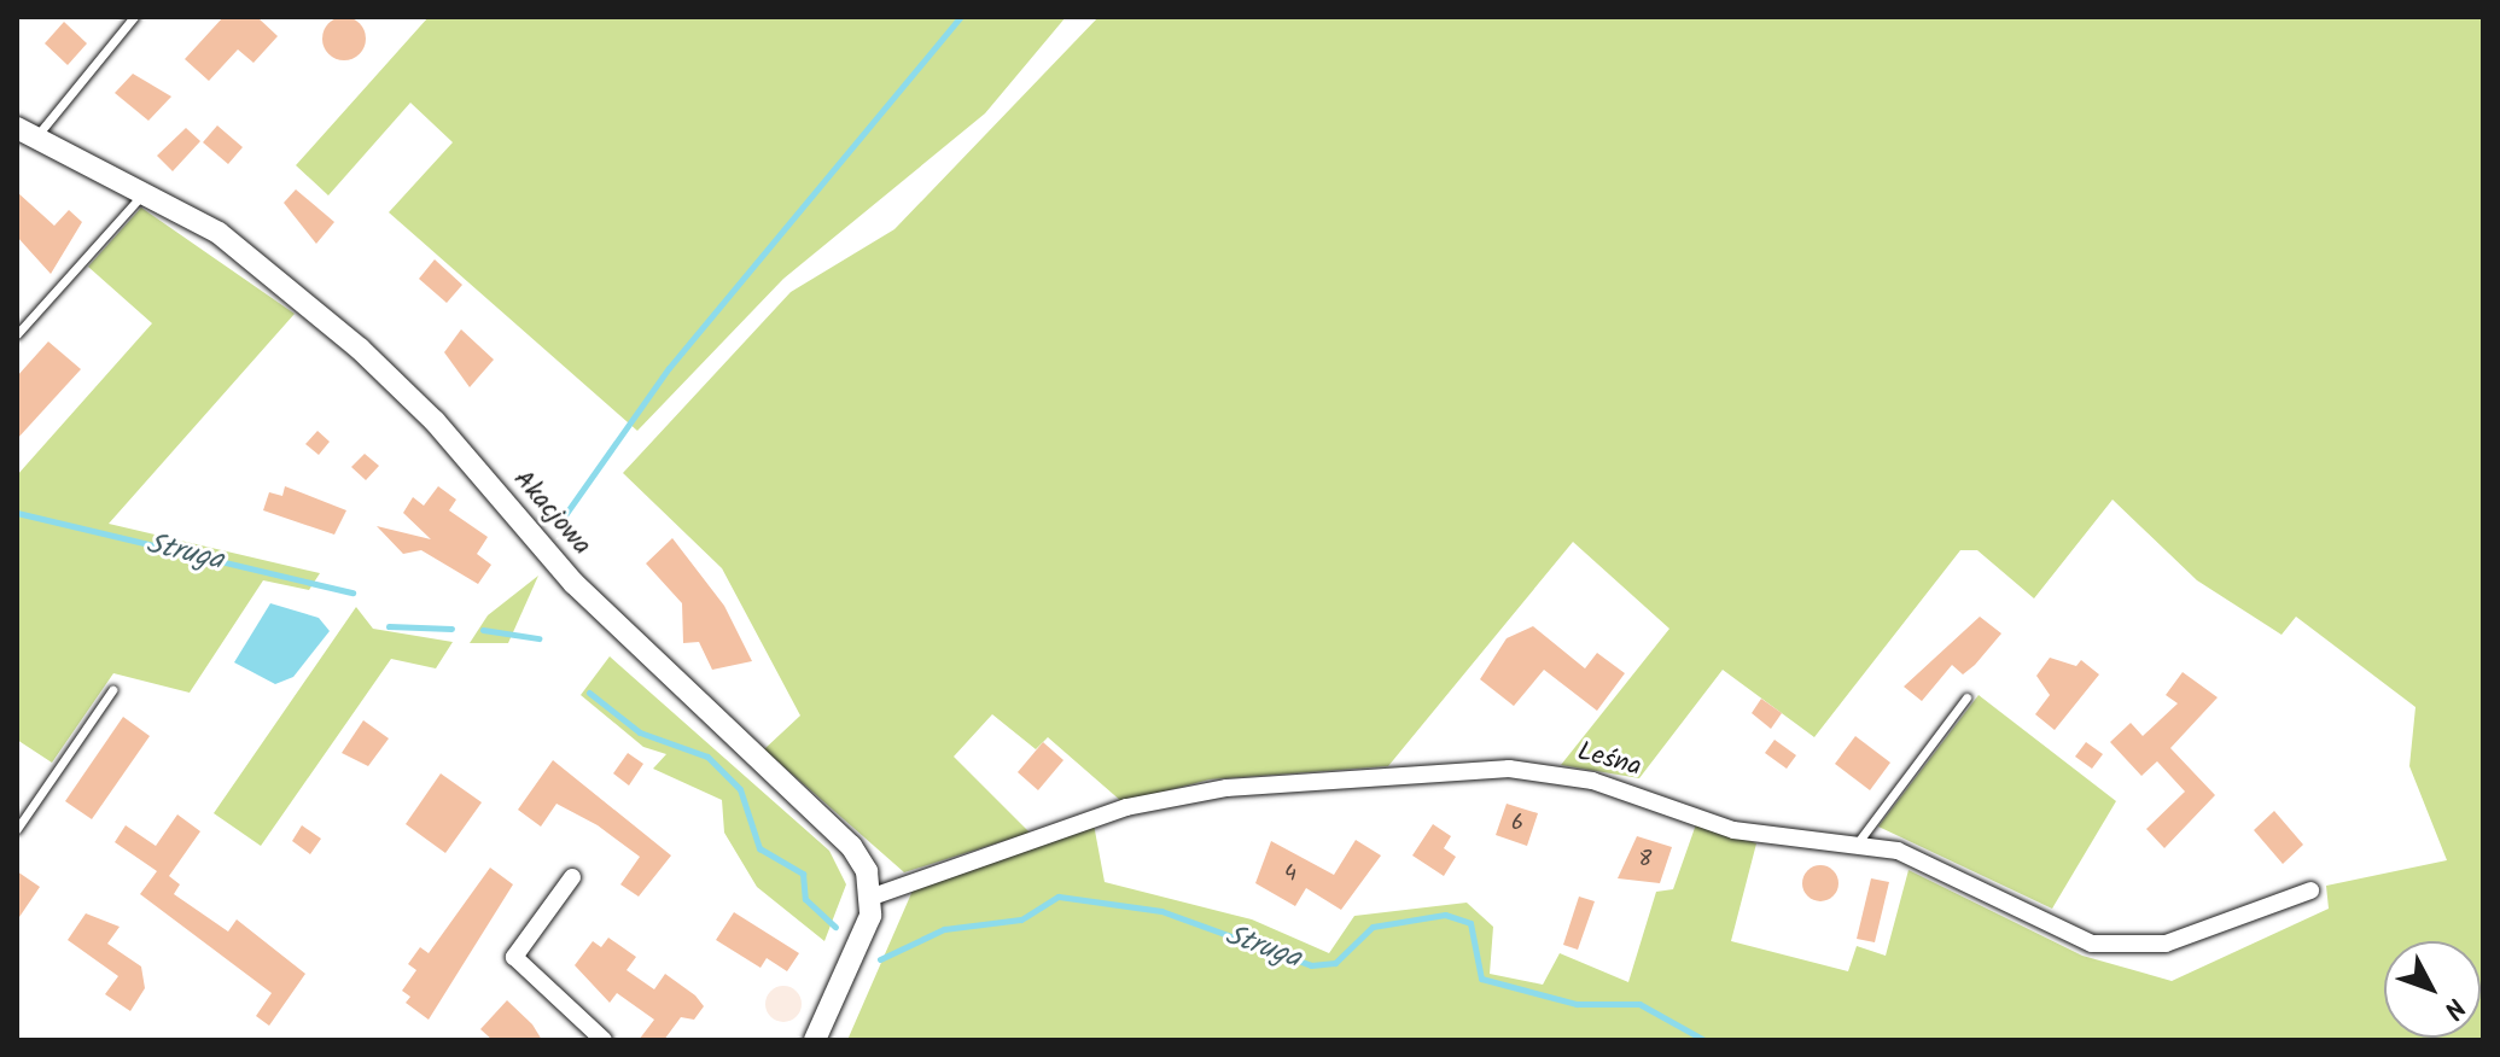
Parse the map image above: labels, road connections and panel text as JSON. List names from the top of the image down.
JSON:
{
  "streets": {
    "street": ["Akacjowa", "Leśna"]
  },
  "crossings": [
    ["Akacjowa", "Leśna"]
  ],
  "water": ["Struga"],
  "house_numbers": ["6", "8", "4"],
  "north": "bottom right"
}
